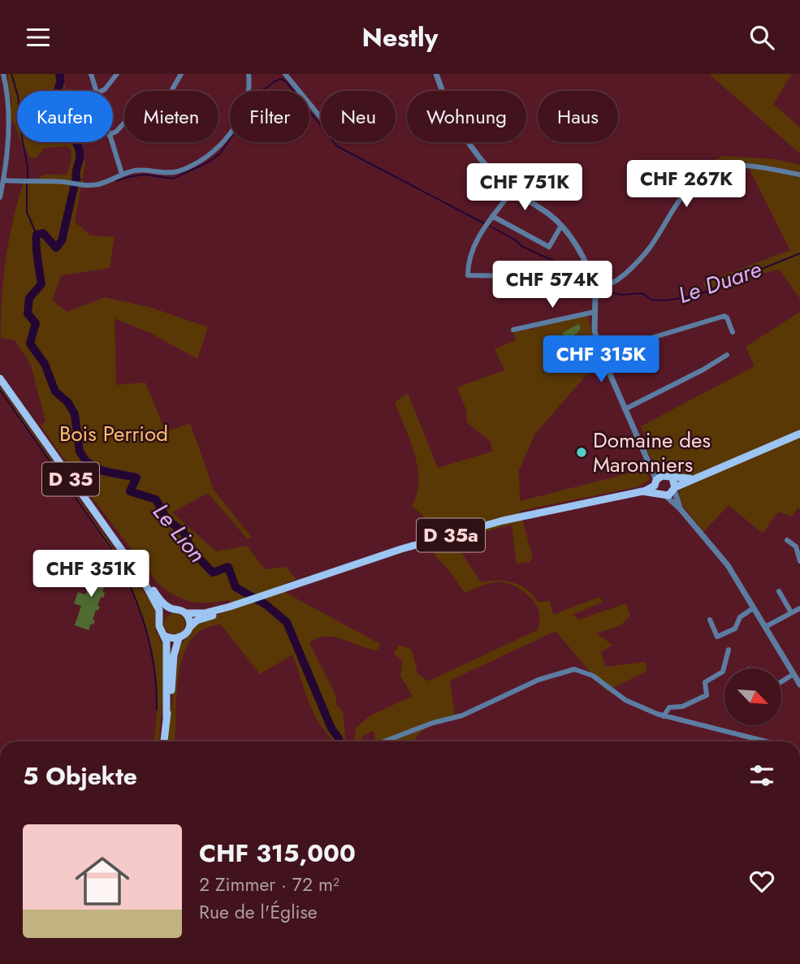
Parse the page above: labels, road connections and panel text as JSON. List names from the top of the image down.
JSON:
{
  "streets": {
    "main road": ["D 35", "D 35a"]
  },
  "crossings": [
    ["D 35", "D 35a"]
  ],
  "water": ["Le Duare", "Le Lion"],
  "parks": ["Bois Perriod"],
  "places": ["Domaine des Maronniers"],
  "north": "bottom right",
  "page": {
    "header": "Nestly",
    "chip": [
      "Kaufen",
      "Mieten",
      "Filter",
      "Neu",
      "Wohnung",
      "Haus"
    ],
    "price": [
      "CHF 267K",
      "CHF 751K",
      "CHF 574K",
      "CHF 315K",
      "CHF 351K"
    ],
    "heading": "5 Objekte",
    "list": [
      {
        "name": "CHF 315,000",
        "note": "2 Zimmer · 72 m² · Rue de l'Église"
      }
    ]
  }
}
